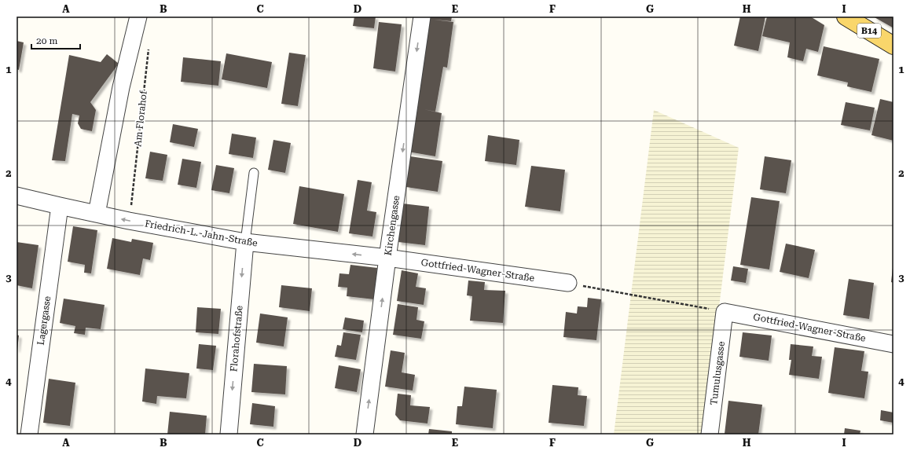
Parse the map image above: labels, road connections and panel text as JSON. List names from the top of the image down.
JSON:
{
  "streets": {
    "main road": ["B14"],
    "street": [
      "Kirchengasse",
      "Friedrich-L.-Jahn-Straße",
      "Gottfried-Wagner-Straße",
      "Lagergasse",
      "Florahofstraße",
      "Tumulusgasse"
    ],
    "path": ["Am Florahof"]
  },
  "crossings": [
    ["Am Florahof", "Friedrich-L.-Jahn-Straße"],
    ["Kirchengasse", "Friedrich-L.-Jahn-Straße"],
    ["Kirchengasse", "Gottfried-Wagner-Straße"],
    ["Friedrich-L.-Jahn-Straße", "Gottfried-Wagner-Straße"],
    ["Friedrich-L.-Jahn-Straße", "Lagergasse"],
    ["Friedrich-L.-Jahn-Straße", "Florahofstraße"],
    ["Gottfried-Wagner-Straße", "Tumulusgasse"]
  ],
  "one_way": ["Friedrich-L.-Jahn-Straße", "Florahofstraße"],
  "scale_bar": "20 m",
  "grid": {
    "columns": [
      "A",
      "B",
      "C",
      "D",
      "E",
      "F",
      "G",
      "H",
      "I"
    ],
    "rows": [
      "1",
      "2",
      "3",
      "4"
    ]
  }
}
